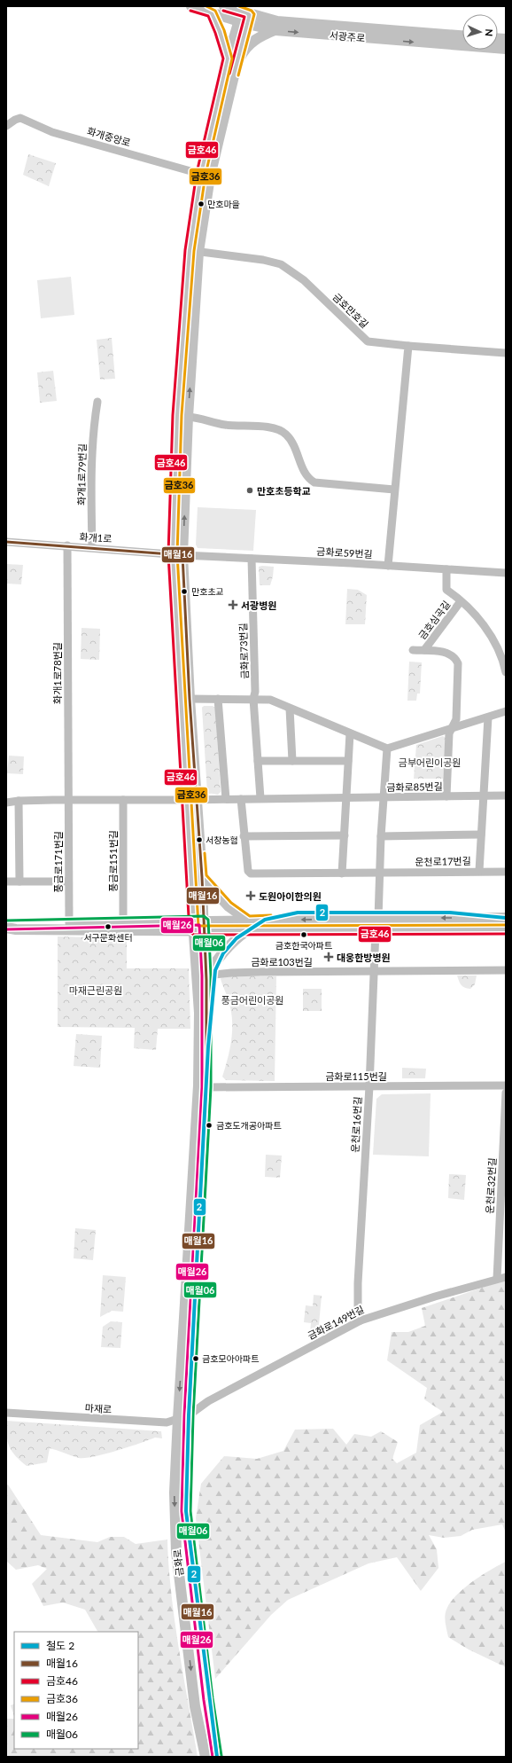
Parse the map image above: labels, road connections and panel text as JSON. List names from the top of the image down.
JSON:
{
  "streets": {
    "main road": ["서광주로", "금화로"],
    "street": [
      "화개중앙로",
      "금호만호길",
      "화개1로79번길",
      "화개1로",
      "금화로59번길",
      "금호심곡길",
      "금화로73번길",
      "화개1로78번길",
      "금화로85번길",
      "풍금로151번길",
      "운천로17번길",
      "풍금로171번길",
      "금화로103번길",
      "금화로115번길",
      "운천로16번길",
      "운천로32번길",
      "금화로149번길",
      "마재로"
    ]
  },
  "crossings": [
    ["서광주로", "금화로"],
    ["화개중앙로", "금화로"],
    ["금호만호길", "금화로"],
    ["화개1로79번길", "화개1로"],
    ["화개1로", "금화로59번길"],
    ["화개1로", "화개1로78번길"],
    ["화개1로", "금화로"],
    ["금화로59번길", "금호심곡길"],
    ["금화로59번길", "금화로73번길"],
    ["금화로59번길", "금화로"],
    ["금화로73번길", "금화로85번길"],
    ["화개1로78번길", "풍금로171번길"],
    ["금화로85번길", "금화로"],
    ["금화로103번길", "운천로16번길"],
    ["금화로103번길", "금화로"],
    ["금화로115번길", "운천로16번길"],
    ["금화로115번길", "금화로"],
    ["운천로16번길", "금화로149번길"],
    ["운천로32번길", "금화로149번길"],
    ["금화로149번길", "마재로"],
    ["금화로149번길", "금화로"],
    ["마재로", "금화로"]
  ],
  "parks": ["금부어린이공원", "마재근린공원", "풍금어린이공원"],
  "places": {
    "other": [
      "만호마을",
      "만호초등학교",
      "만호초교",
      "서창농협",
      "서구문화센터",
      "금호한국아파트",
      "금호도개공아파트",
      "금호모아아파트"
    ],
    "health": ["서광병원", "도원아이한의원", "대웅한방병원"]
  },
  "lines": [
    "transit line 금호36",
    "transit line 금호46",
    "transit line 매월16",
    "rail line 2",
    "transit line 매월06",
    "transit line 매월26"
  ],
  "legend": [
    "철도 2",
    "매월16",
    "금호46",
    "금호36",
    "매월26",
    "매월06"
  ],
  "north": "right"
}
